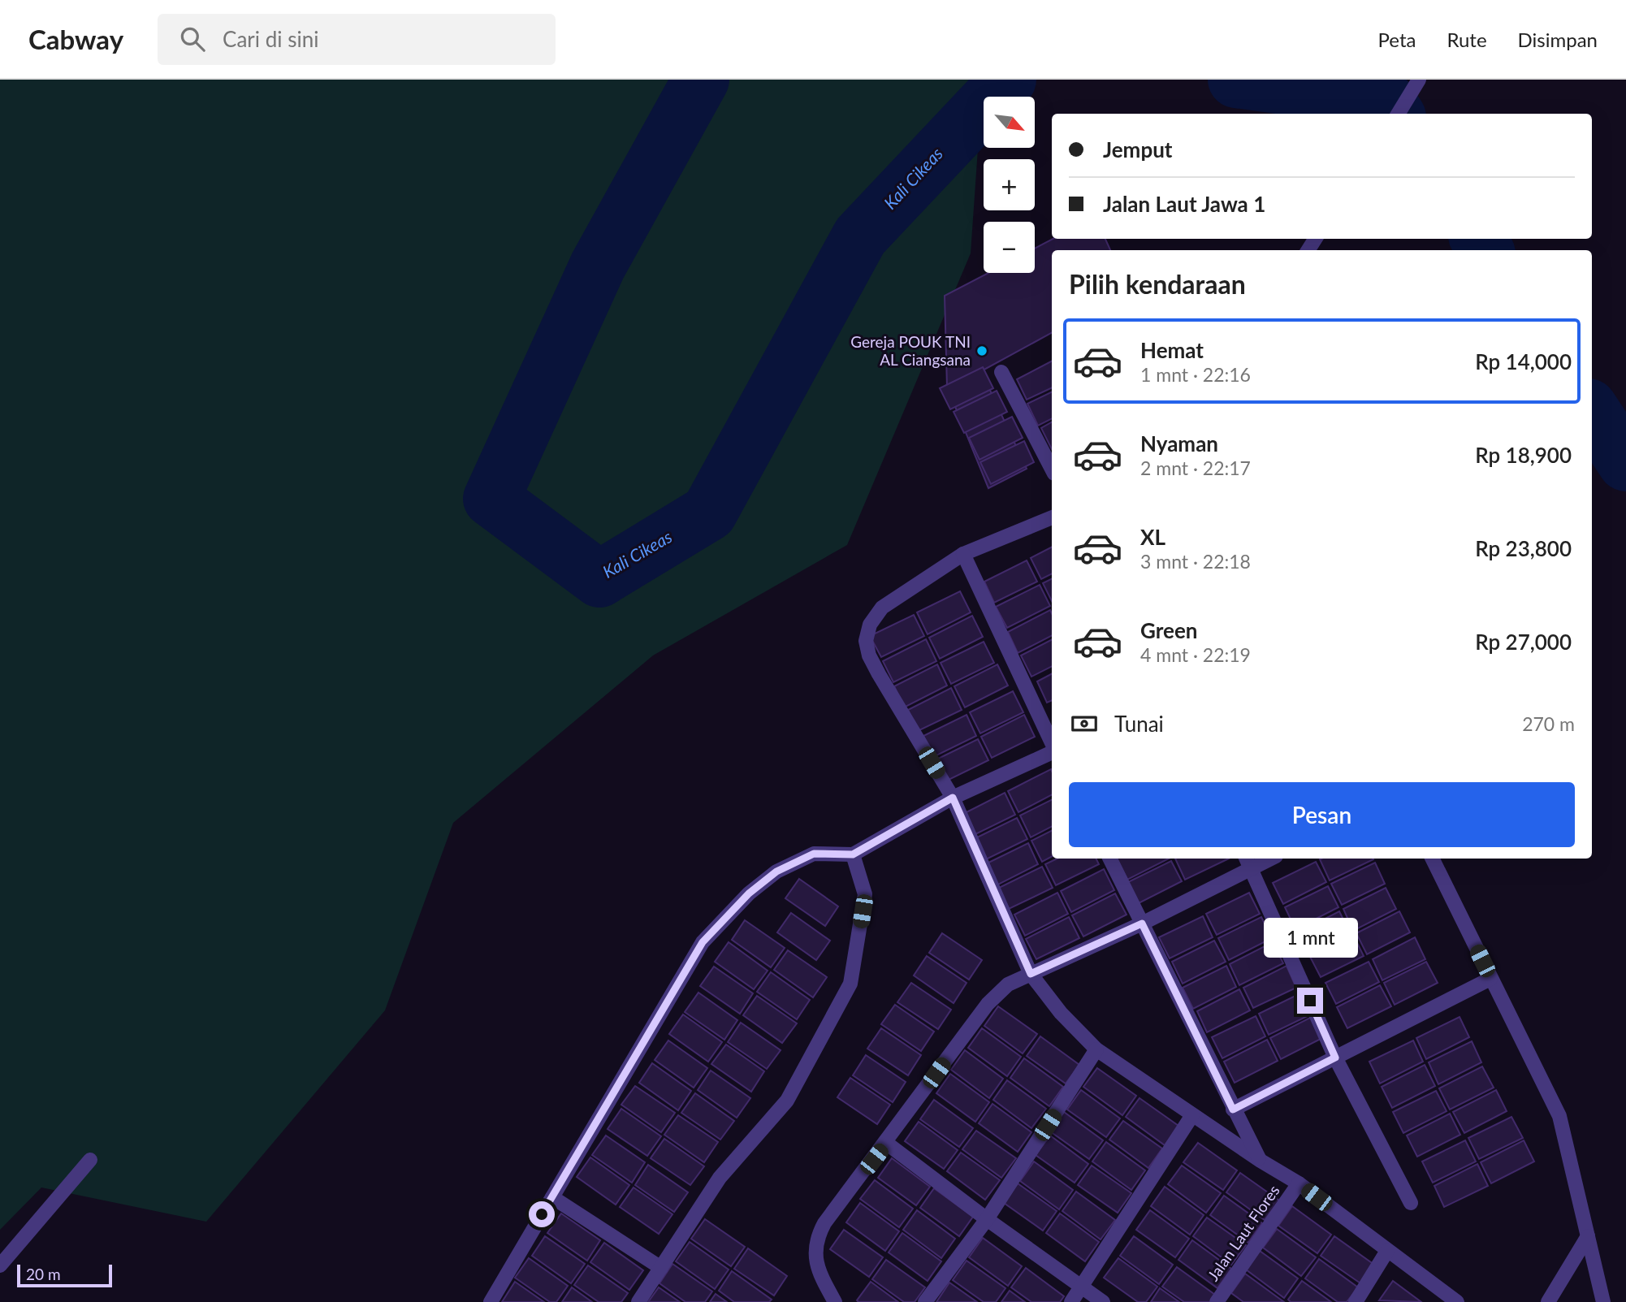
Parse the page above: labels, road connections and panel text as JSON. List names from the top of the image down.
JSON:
{
  "streets": {
    "street": ["Jalan Laut Flores"]
  },
  "water": ["Kali Cikeas"],
  "places": ["Gereja POUK TNI AL Ciangsana"],
  "scale_bar": "20 m",
  "north": "bottom right",
  "page": {
    "header": "Cabway",
    "search": "Cari di sini",
    "nav": ["Peta", "Rute", "Disimpan"],
    "map_buttons": ["+", "−"],
    "banner": ["Jemput", "Jalan Laut Jawa 1"],
    "heading": "Pilih kendaraan",
    "list": [
      {
        "name": "Hemat",
        "note": "1 mnt · 22:16",
        "value": "Rp 14,000"
      },
      {
        "name": "Nyaman",
        "note": "2 mnt · 22:17",
        "value": "Rp 18,900"
      },
      {
        "name": "XL",
        "note": "3 mnt · 22:18",
        "value": "Rp 23,800"
      },
      {
        "name": "Green",
        "note": "4 mnt · 22:19",
        "value": "Rp 27,000"
      }
    ],
    "pay": ["Tunai", "270 m"],
    "buttons": "Pesan",
    "bubble": "1 mnt",
    "scale": "20 m"
  }
}
